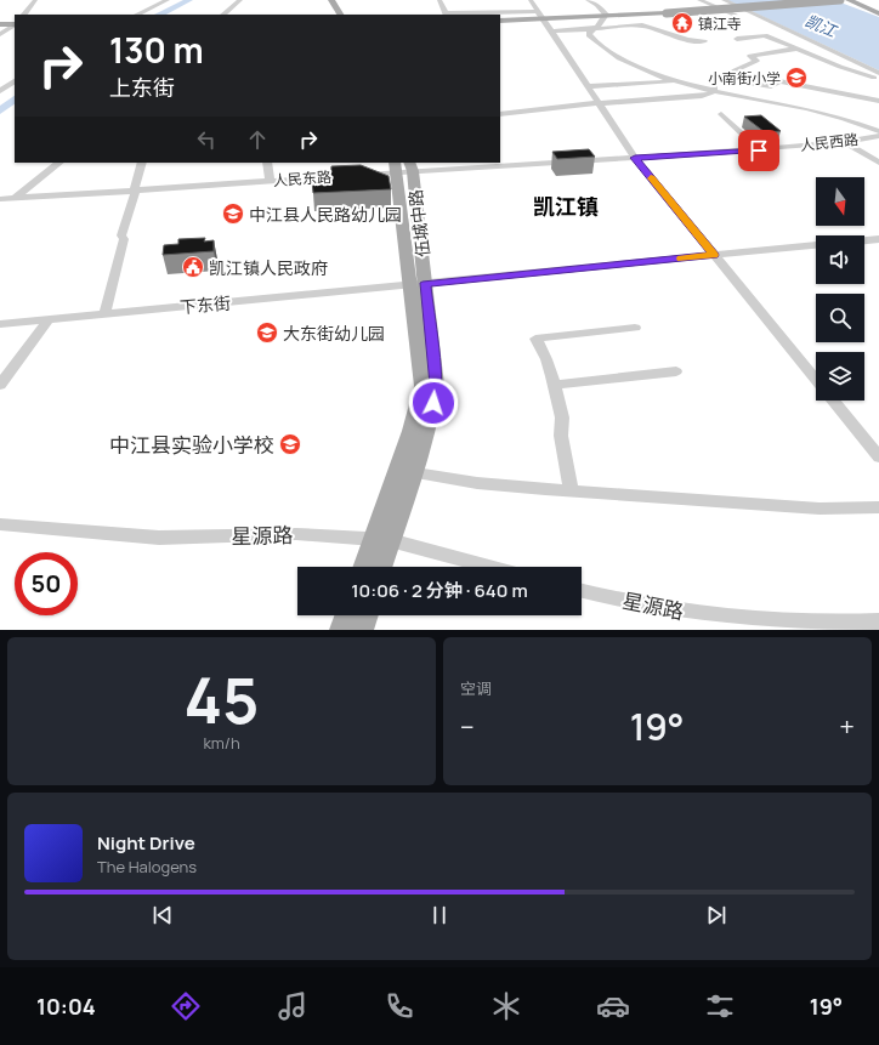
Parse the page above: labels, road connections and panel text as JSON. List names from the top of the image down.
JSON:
{
  "streets": {
    "main road": ["伍城中路"],
    "street": [
      "人民西路",
      "人民东路",
      "下东街",
      "星源路"
    ]
  },
  "crossings": [
    ["人民西路", "人民东路"],
    ["人民东路", "伍城中路"],
    ["伍城中路", "下东街"],
    ["伍城中路", "星源路"]
  ],
  "districts": ["凯江镇"],
  "water": ["凯江"],
  "places": {
    "temple": ["镇江寺"],
    "school or university": [
      "小南街小学",
      "中江县人民路幼儿园",
      "大东街幼儿园",
      "中江县实验小学校"
    ],
    "public building": ["凯江镇人民政府"]
  },
  "north": "bottom",
  "page": {
    "turn": ["130 m", "上东街"],
    "limit": "50",
    "trip": "10:06 · 2 分钟 · 640 m",
    "tile": [
      ["45", "km/h"],
      "空调"
    ],
    "heat": ["−", "19°", "+"],
    "song": ["Night Drive", "The Halogens"],
    "tabs": ["10:04", "19°"]
  }
}
